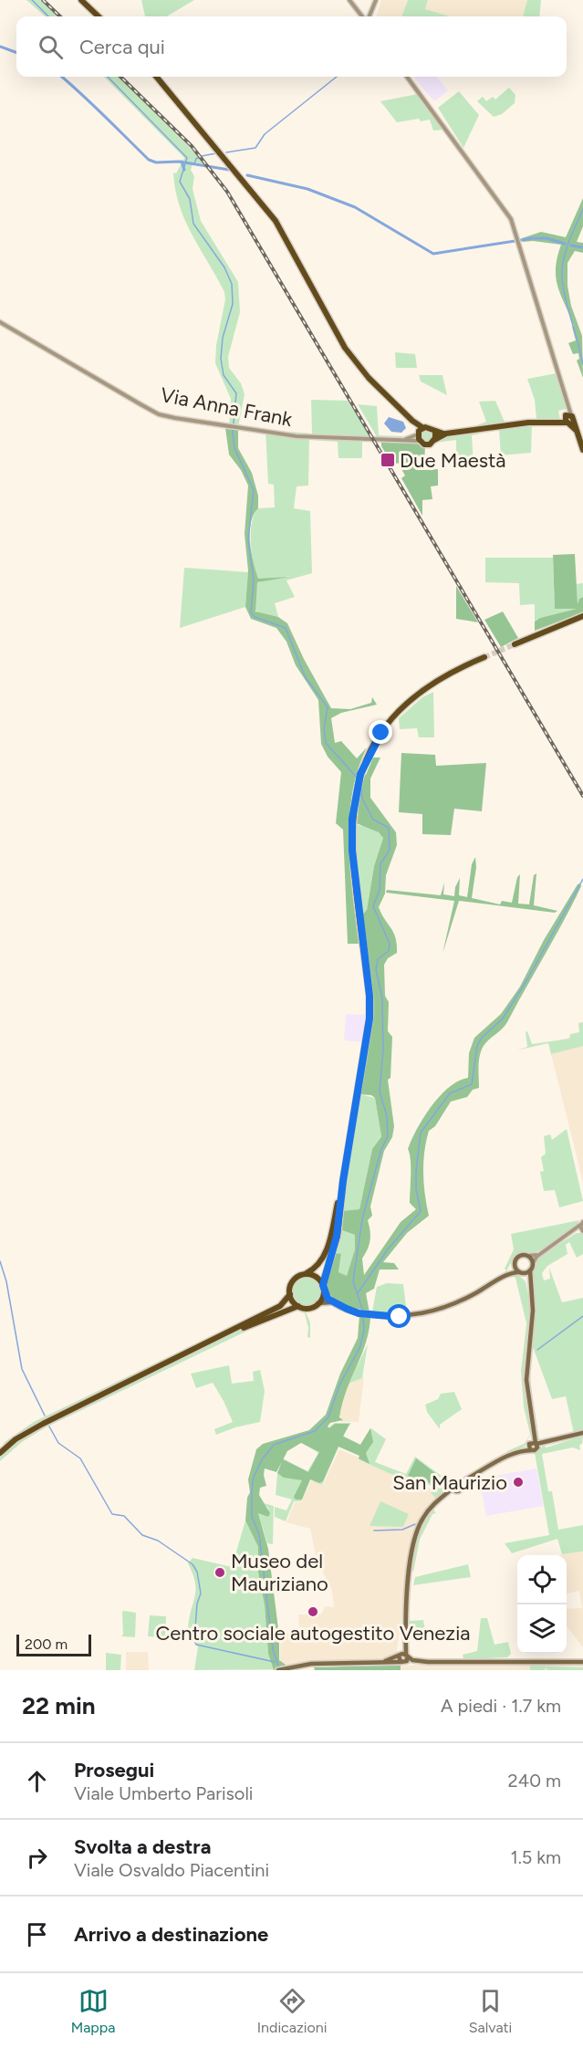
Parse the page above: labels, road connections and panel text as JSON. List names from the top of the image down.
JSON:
{
  "streets": {
    "street": ["Via Anna Frank"]
  },
  "places": {
    "transit": ["Due Maestà"],
    "other": ["San Maurizio", "Museo del Mauriziano", "Centro sociale autogestito Venezia"]
  },
  "scale_bar": "200 m",
  "page": {
    "search": "Cerca qui",
    "scale": "200 m",
    "heading": ["22 min", "A piedi · 1.7 km"],
    "list": [
      ["Prosegui", "Viale Umberto Parisoli", "240 m"],
      ["Svolta a destra", "Viale Osvaldo Piacentini", "1.5 km"],
      "Arrivo a destinazione"
    ],
    "nav": ["Mappa", "Indicazioni", "Salvati"]
  }
}
